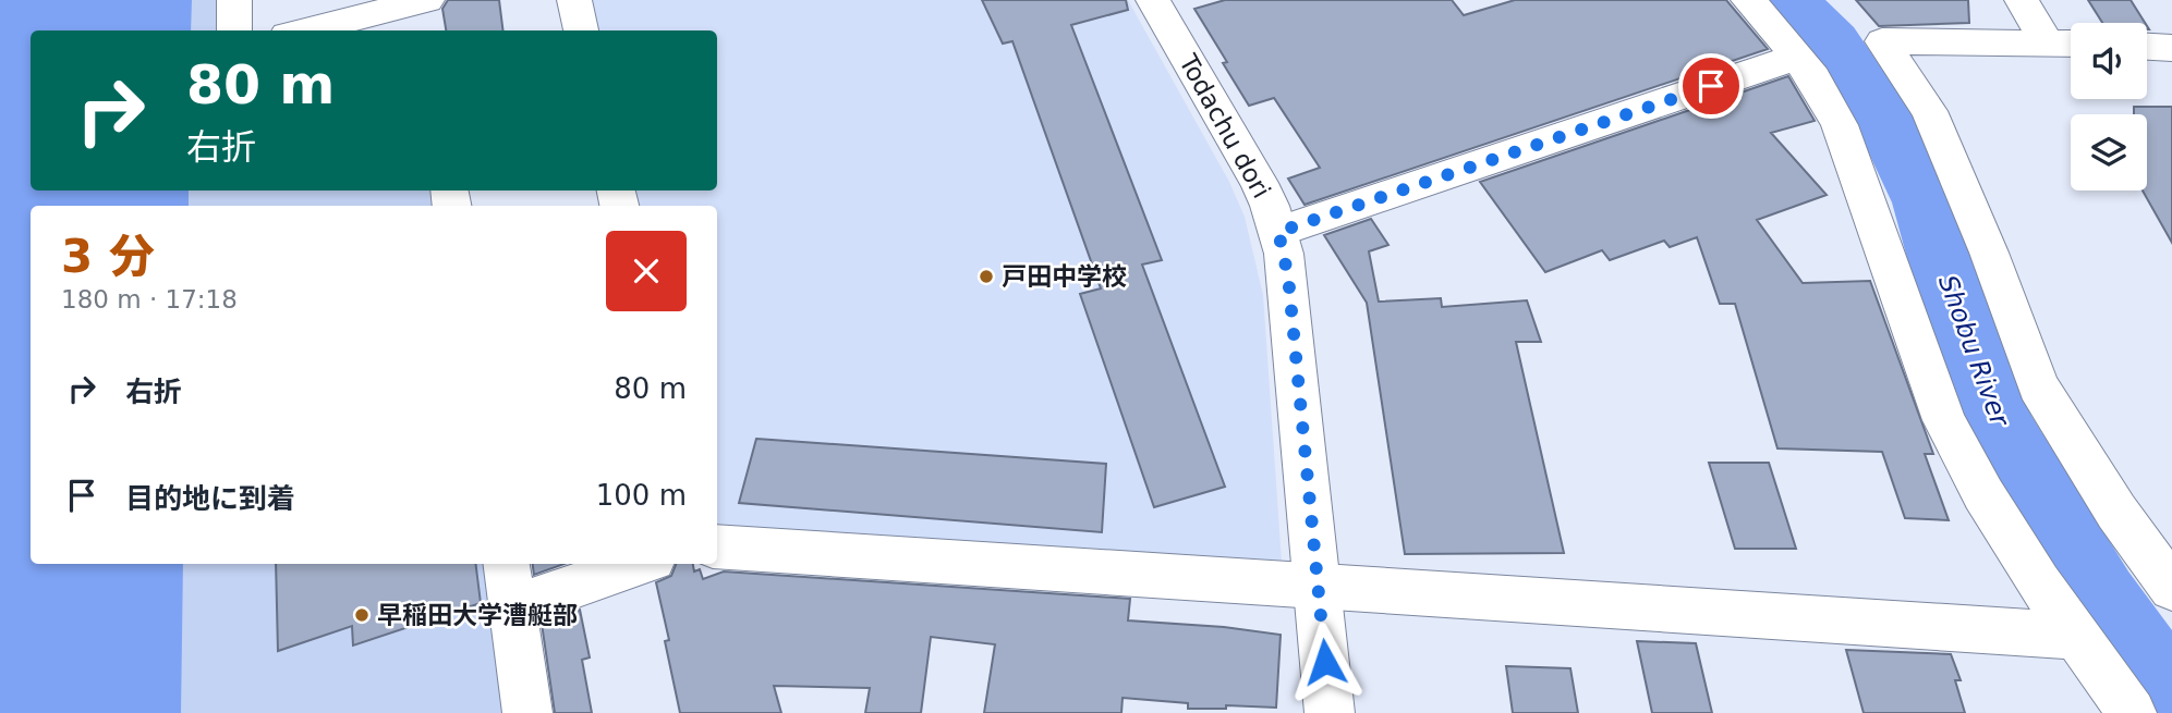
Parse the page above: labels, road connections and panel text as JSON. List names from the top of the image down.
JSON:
{
  "streets": {
    "street": ["Todachu dori"]
  },
  "water": ["Shobu River"],
  "places": ["戸田中学校", "早稲田大学漕艇部"],
  "page": {
    "turn": ["80 m", "右折"],
    "heading": ["3 分", "180 m · 17:18"],
    "list": [
      {
        "name": "右折",
        "value": "80 m"
      },
      {
        "name": "目的地に到着",
        "value": "100 m"
      }
    ]
  }
}
